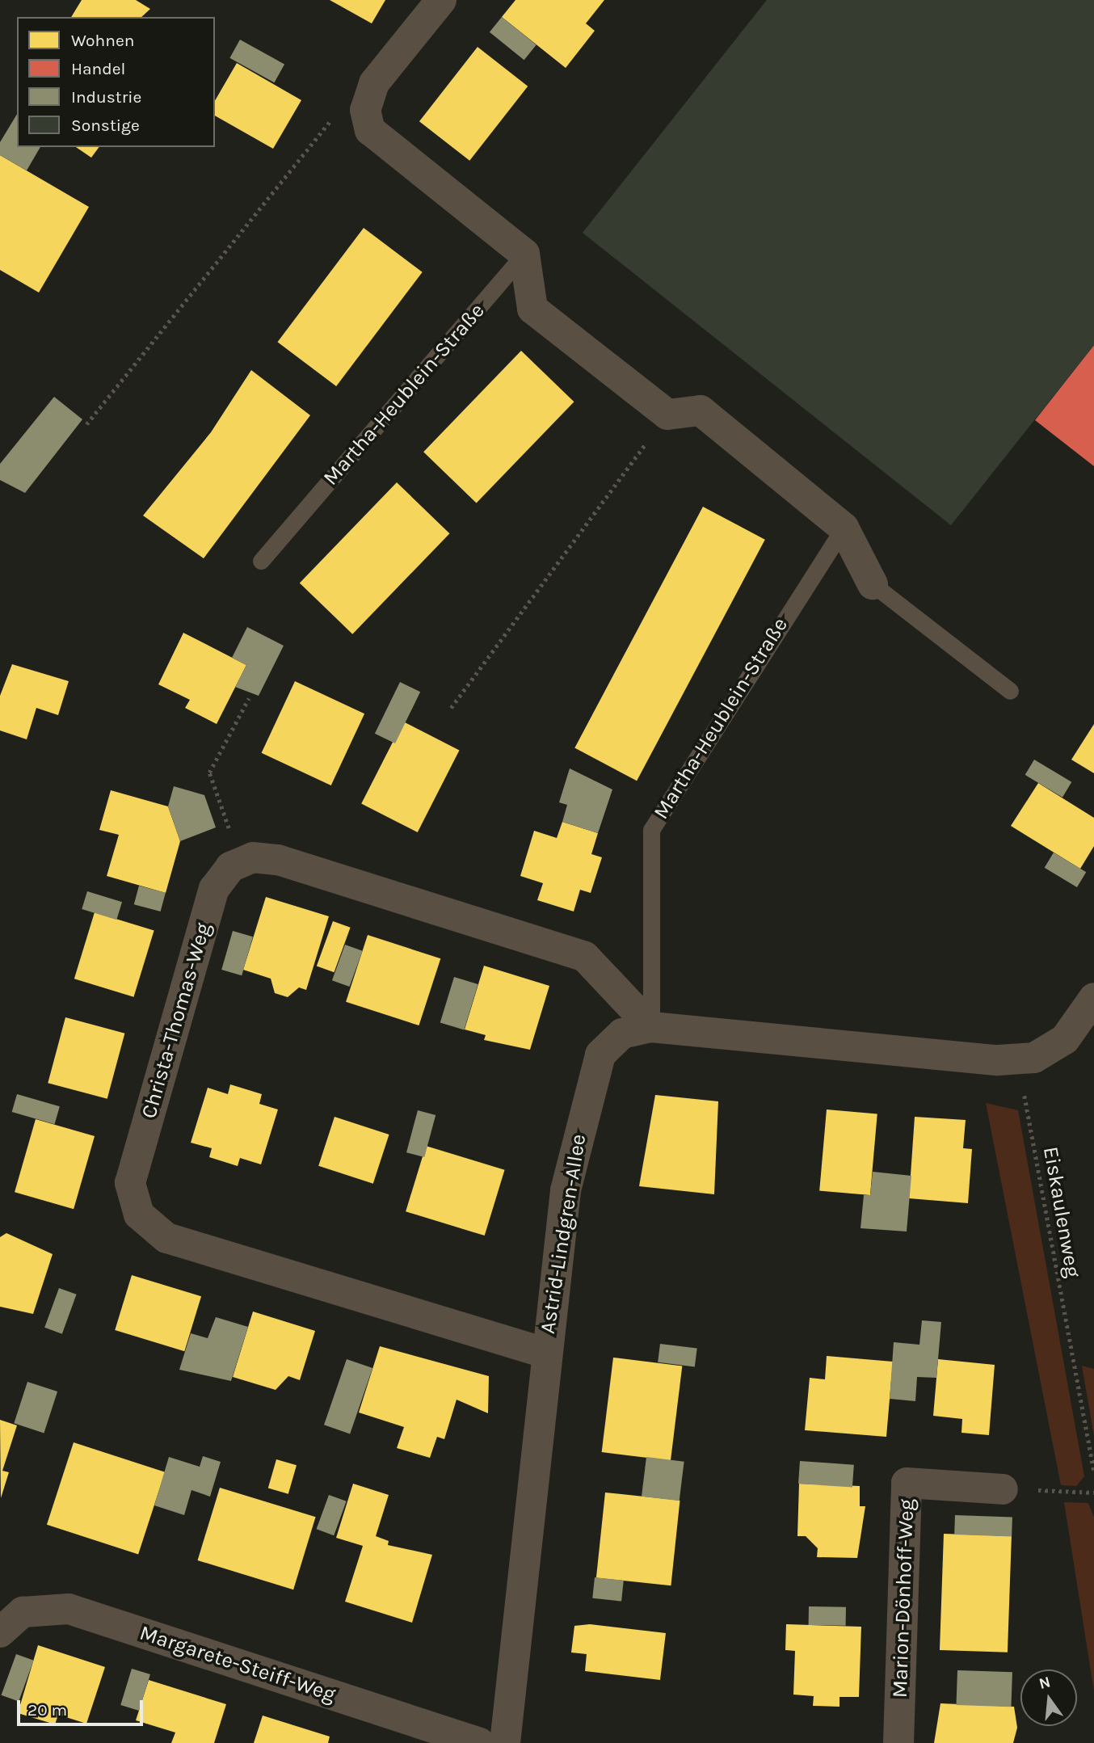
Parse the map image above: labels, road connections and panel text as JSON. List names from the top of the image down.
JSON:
{
  "streets": {
    "street": [
      "Christa-Thomas-Weg",
      "Astrid-Lindgren-Allee",
      "Marion-Dönhoff-Weg",
      "Margarete-Steiff-Weg"
    ],
    "lane": ["Martha-Heublein-Straße"],
    "path": ["Eiskaulenweg"]
  },
  "crossings": [
    ["Martha-Heublein-Straße", "Astrid-Lindgren-Allee"],
    ["Christa-Thomas-Weg", "Astrid-Lindgren-Allee"],
    ["Eiskaulenweg", "Astrid-Lindgren-Allee"]
  ],
  "legend": [
    "Wohnen",
    "Handel",
    "Industrie",
    "Sonstige"
  ],
  "scale_bar": "20 m",
  "north": "top"
}
